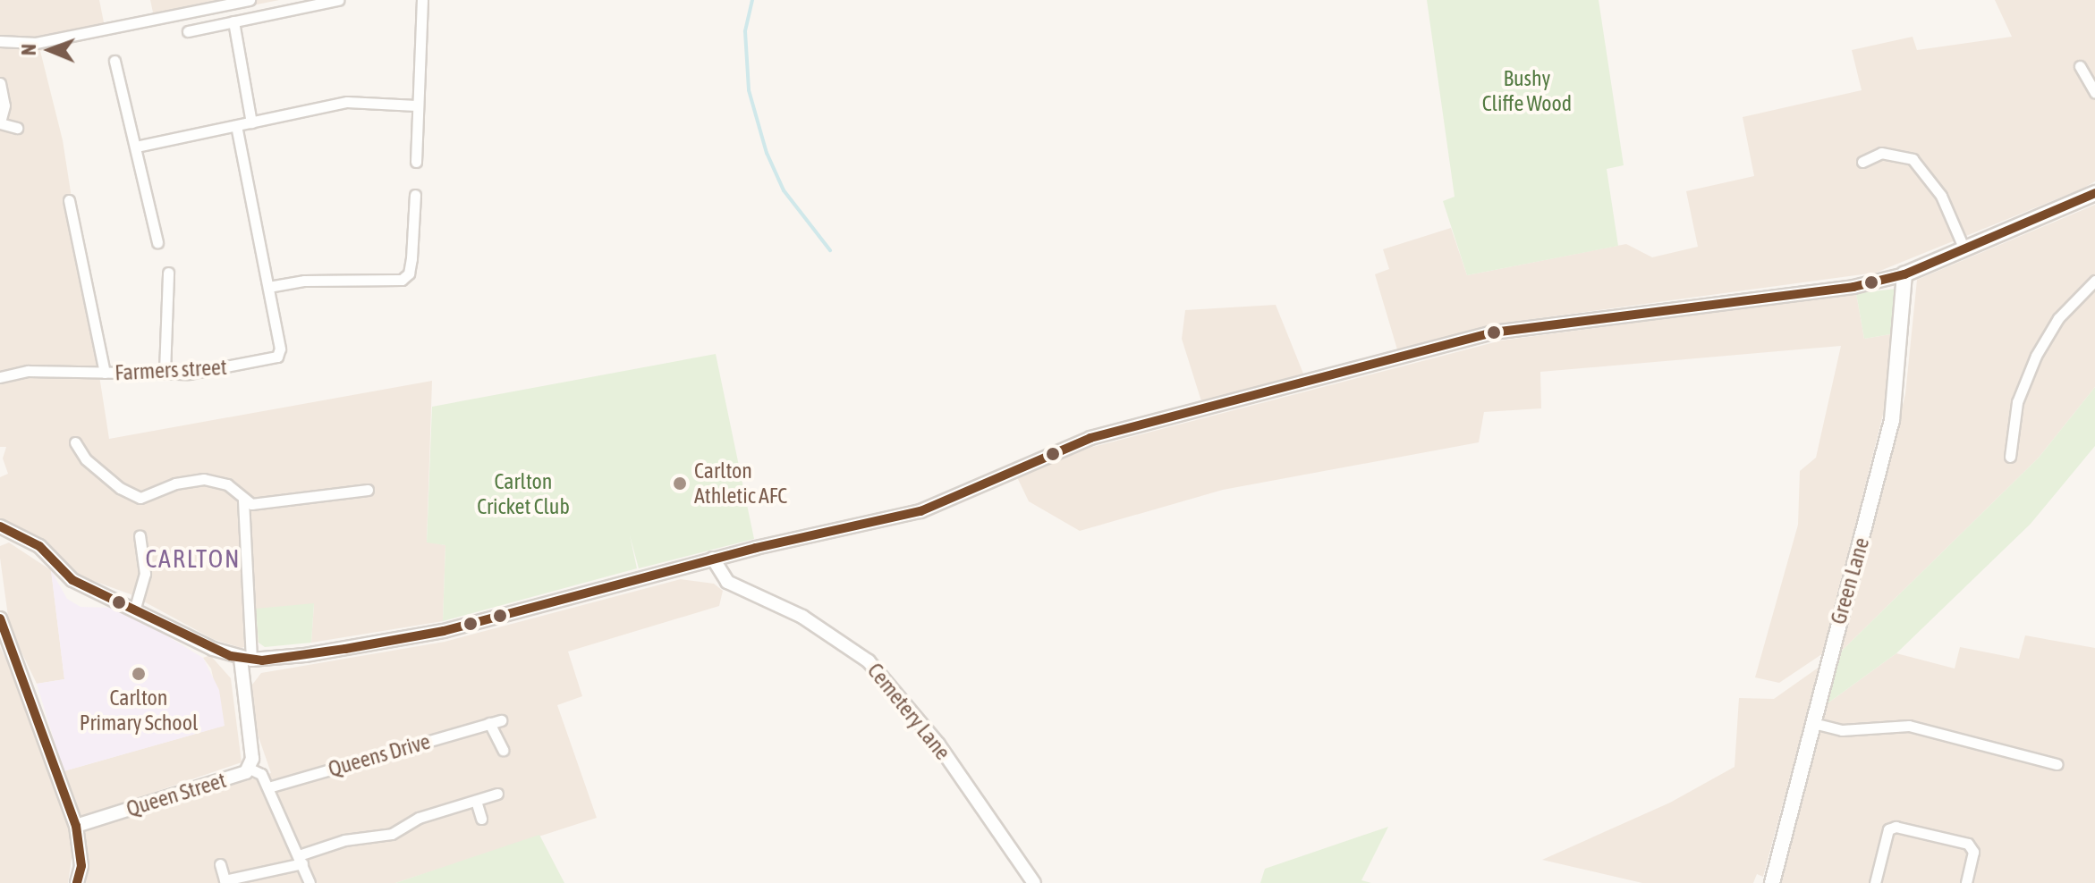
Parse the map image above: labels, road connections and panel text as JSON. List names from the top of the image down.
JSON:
{
  "streets": {
    "main road": ["Green Lane"],
    "street": [
      "Farmers street",
      "Cemetery Lane",
      "Queens Drive",
      "Queen Street"
    ]
  },
  "districts": ["CARLTON"],
  "parks": ["Bushy Cliffe Wood", "Carlton Cricket Club"],
  "places": ["Carlton Athletic AFC", "Carlton Primary School"],
  "north": "left"
}
